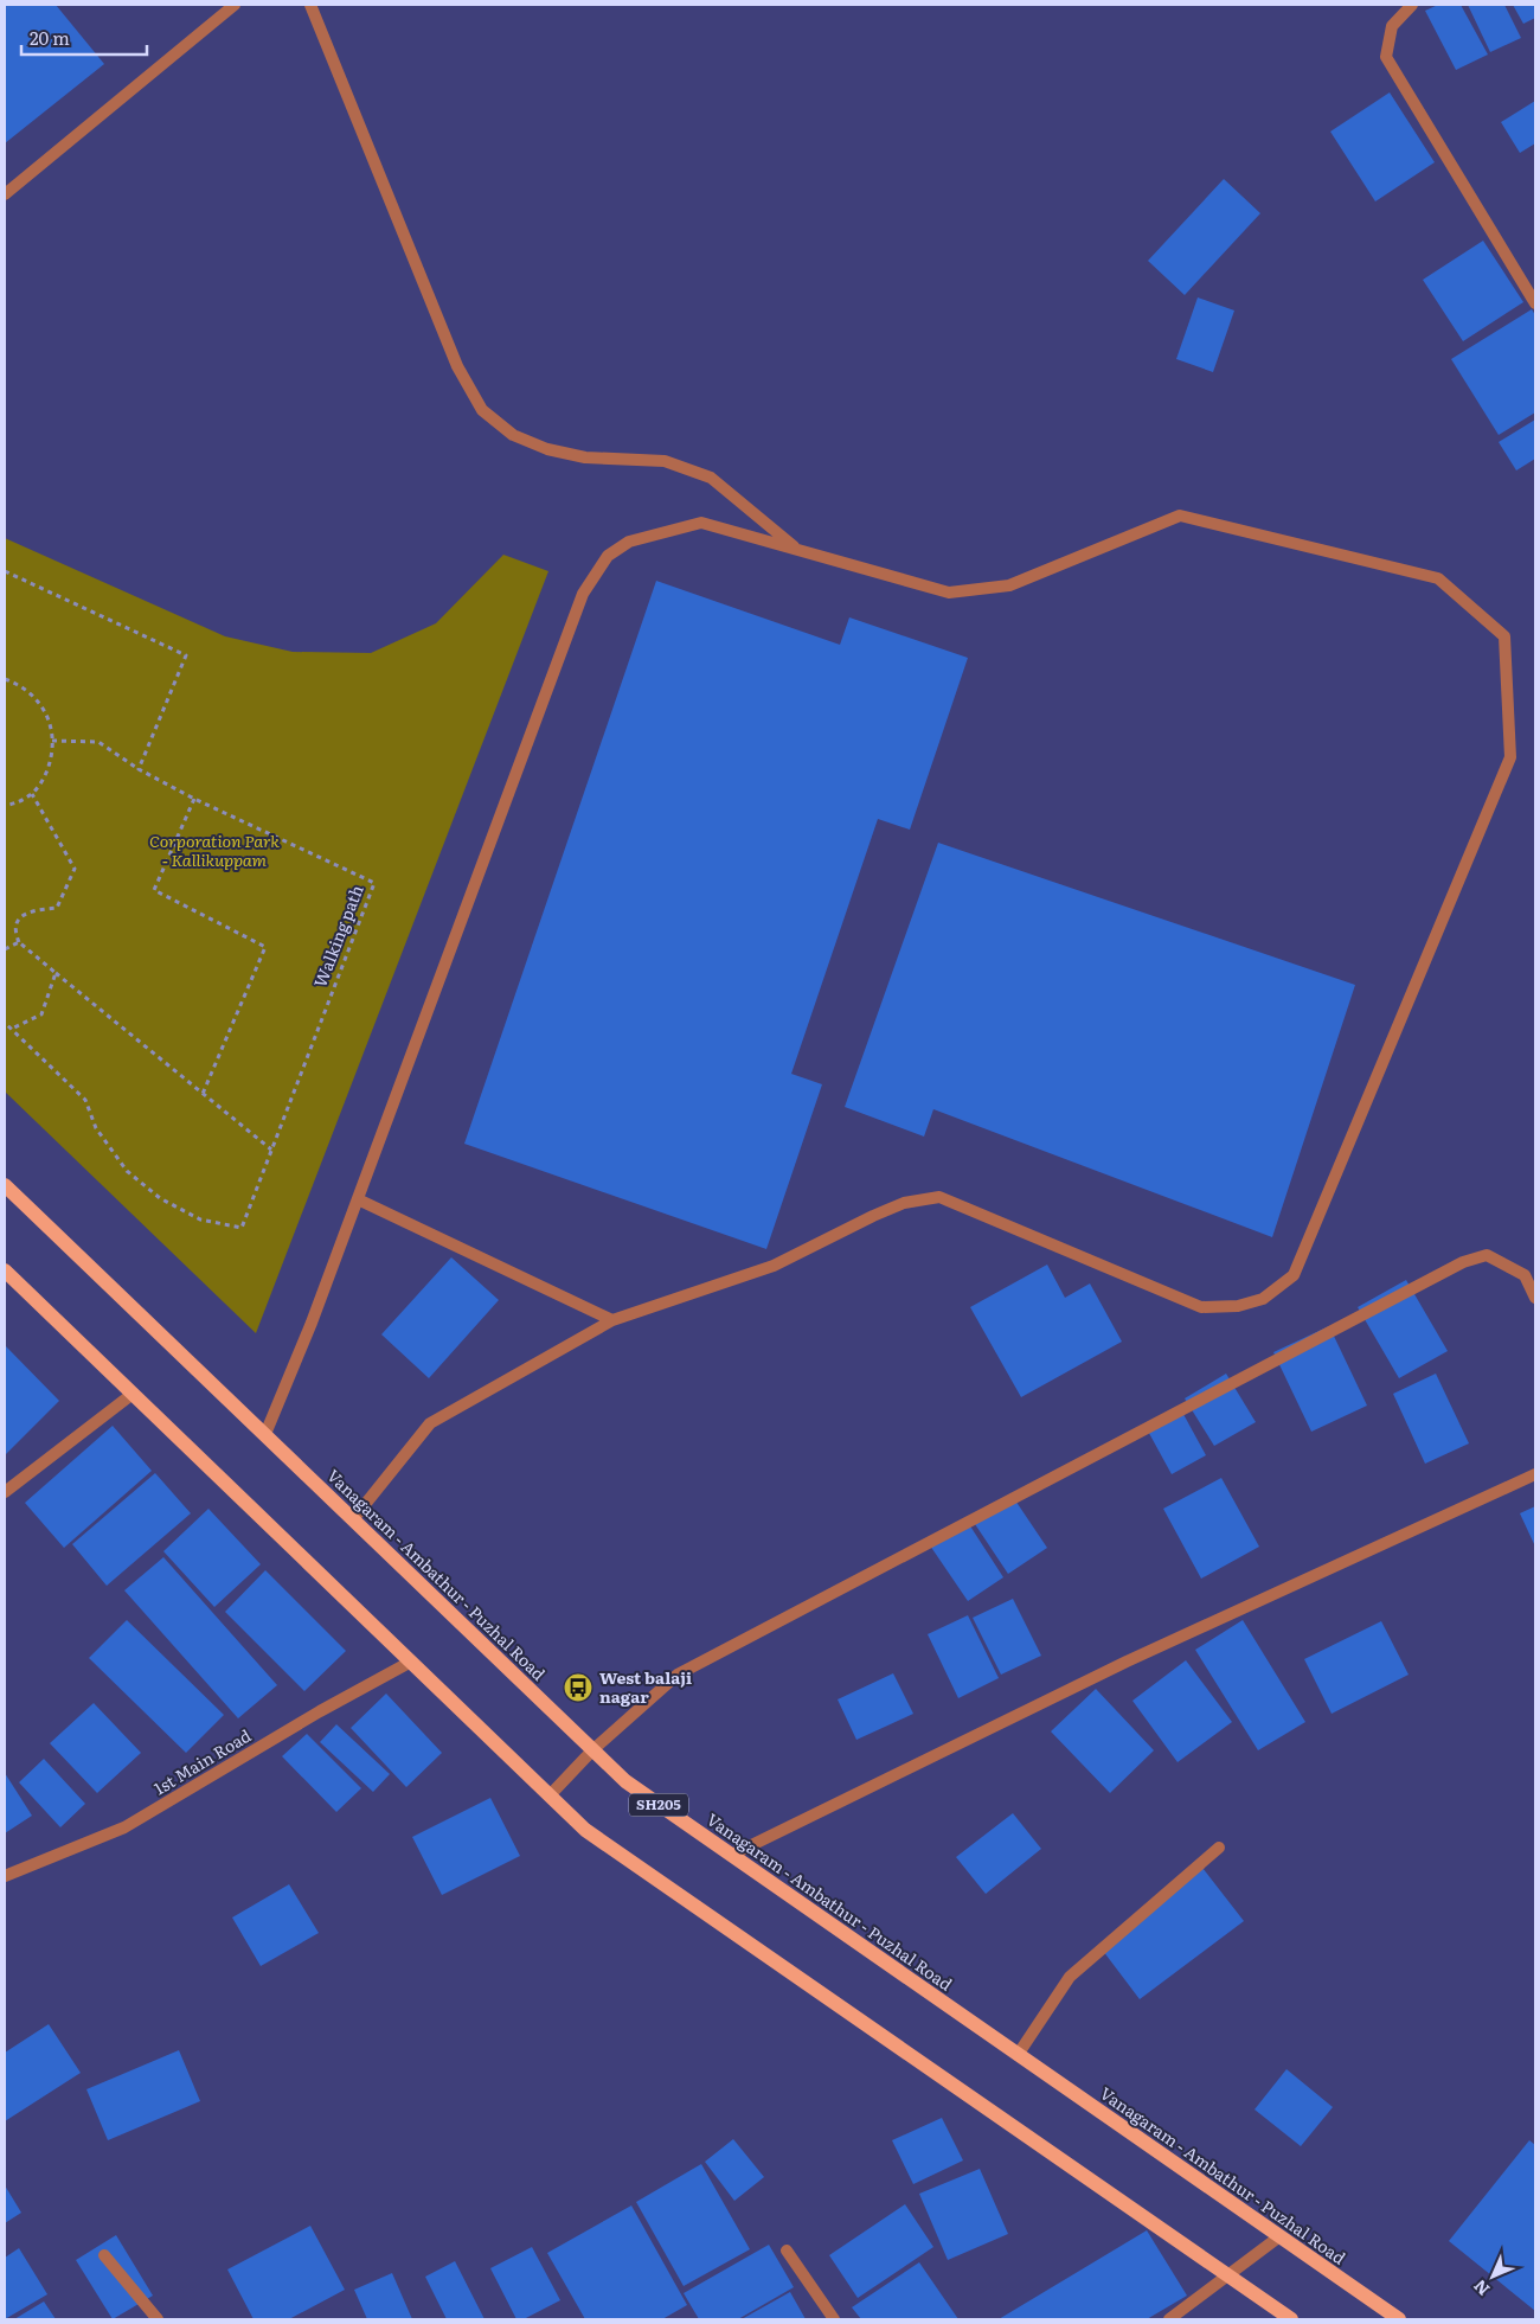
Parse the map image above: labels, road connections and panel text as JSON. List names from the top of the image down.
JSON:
{
  "streets": {
    "main road": ["Vanagaram - Ambathur - Puzhal Road", "SH205"],
    "street": ["1st Main Road"],
    "path": ["Walking path"]
  },
  "parks": ["Corporation Park - Kallikuppam"],
  "places": {
    "bus stop": ["West balaji nagar"]
  },
  "scale_bar": "20 m",
  "north": "bottom left"
}
